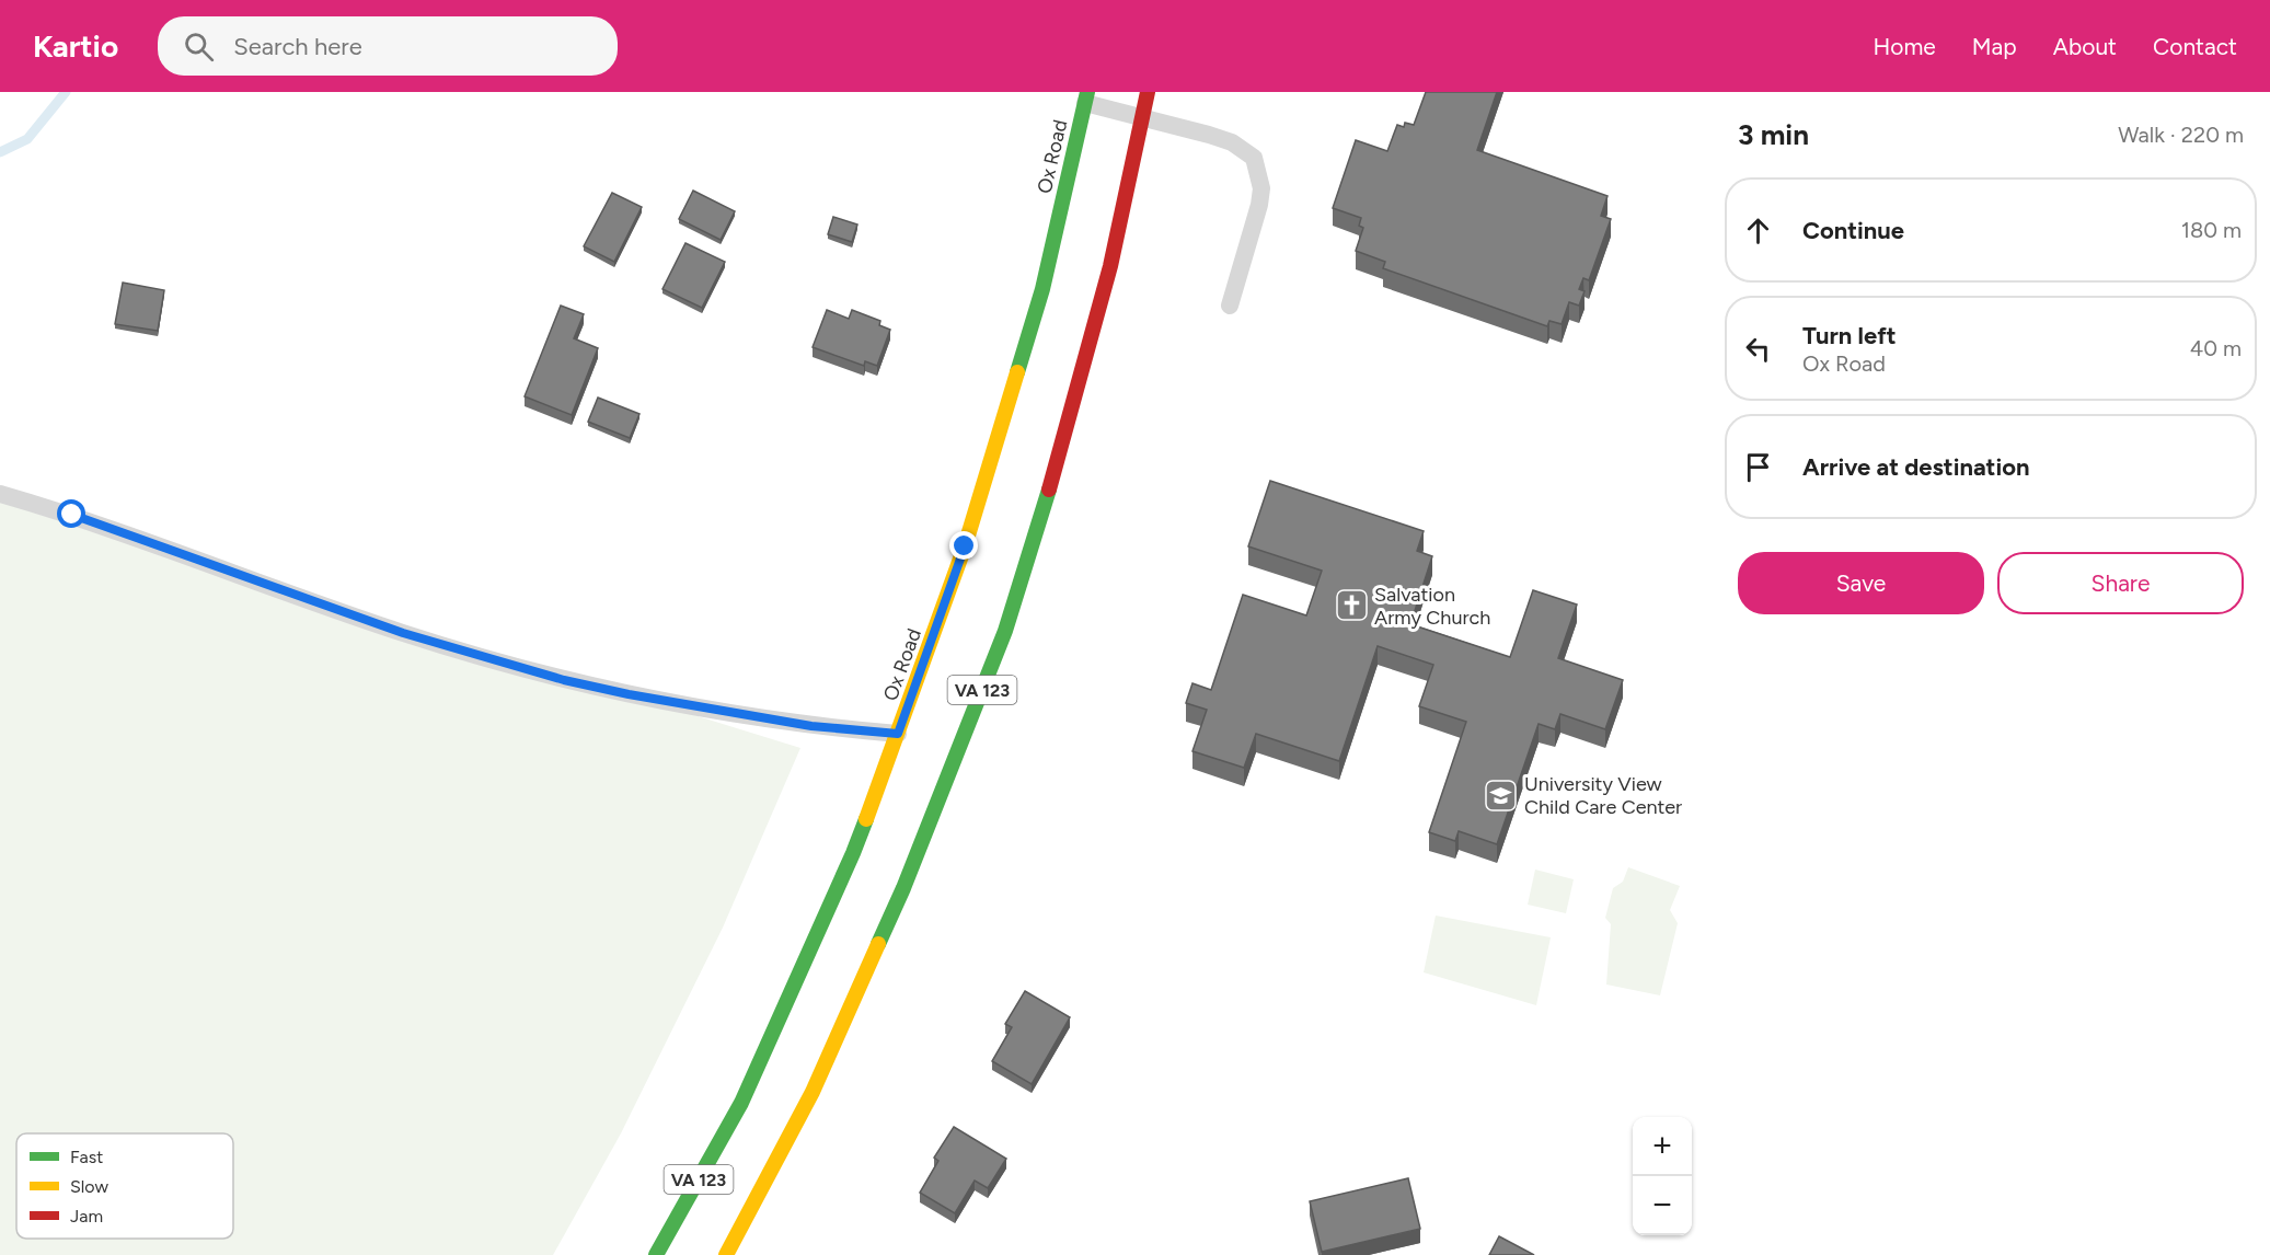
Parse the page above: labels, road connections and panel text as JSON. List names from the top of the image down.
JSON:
{
  "streets": {
    "main road": ["Ox Road", "VA 123"]
  },
  "places": {
    "church": ["Salvation Army Church"],
    "school or university": ["University View Child Care Center"]
  },
  "legend": ["Fast", "Slow", "Jam"],
  "page": {
    "header": "Kartio",
    "search": "Search here",
    "nav": [
      "Home",
      "Map",
      "About",
      "Contact"
    ],
    "heading": ["3 min", "Walk · 220 m"],
    "list": [
      ["Continue", "180 m"],
      ["Turn left", "Ox Road", "40 m"],
      "Arrive at destination"
    ],
    "buttons": ["Save", "Share"],
    "map_buttons": ["+", "−"]
  }
}
